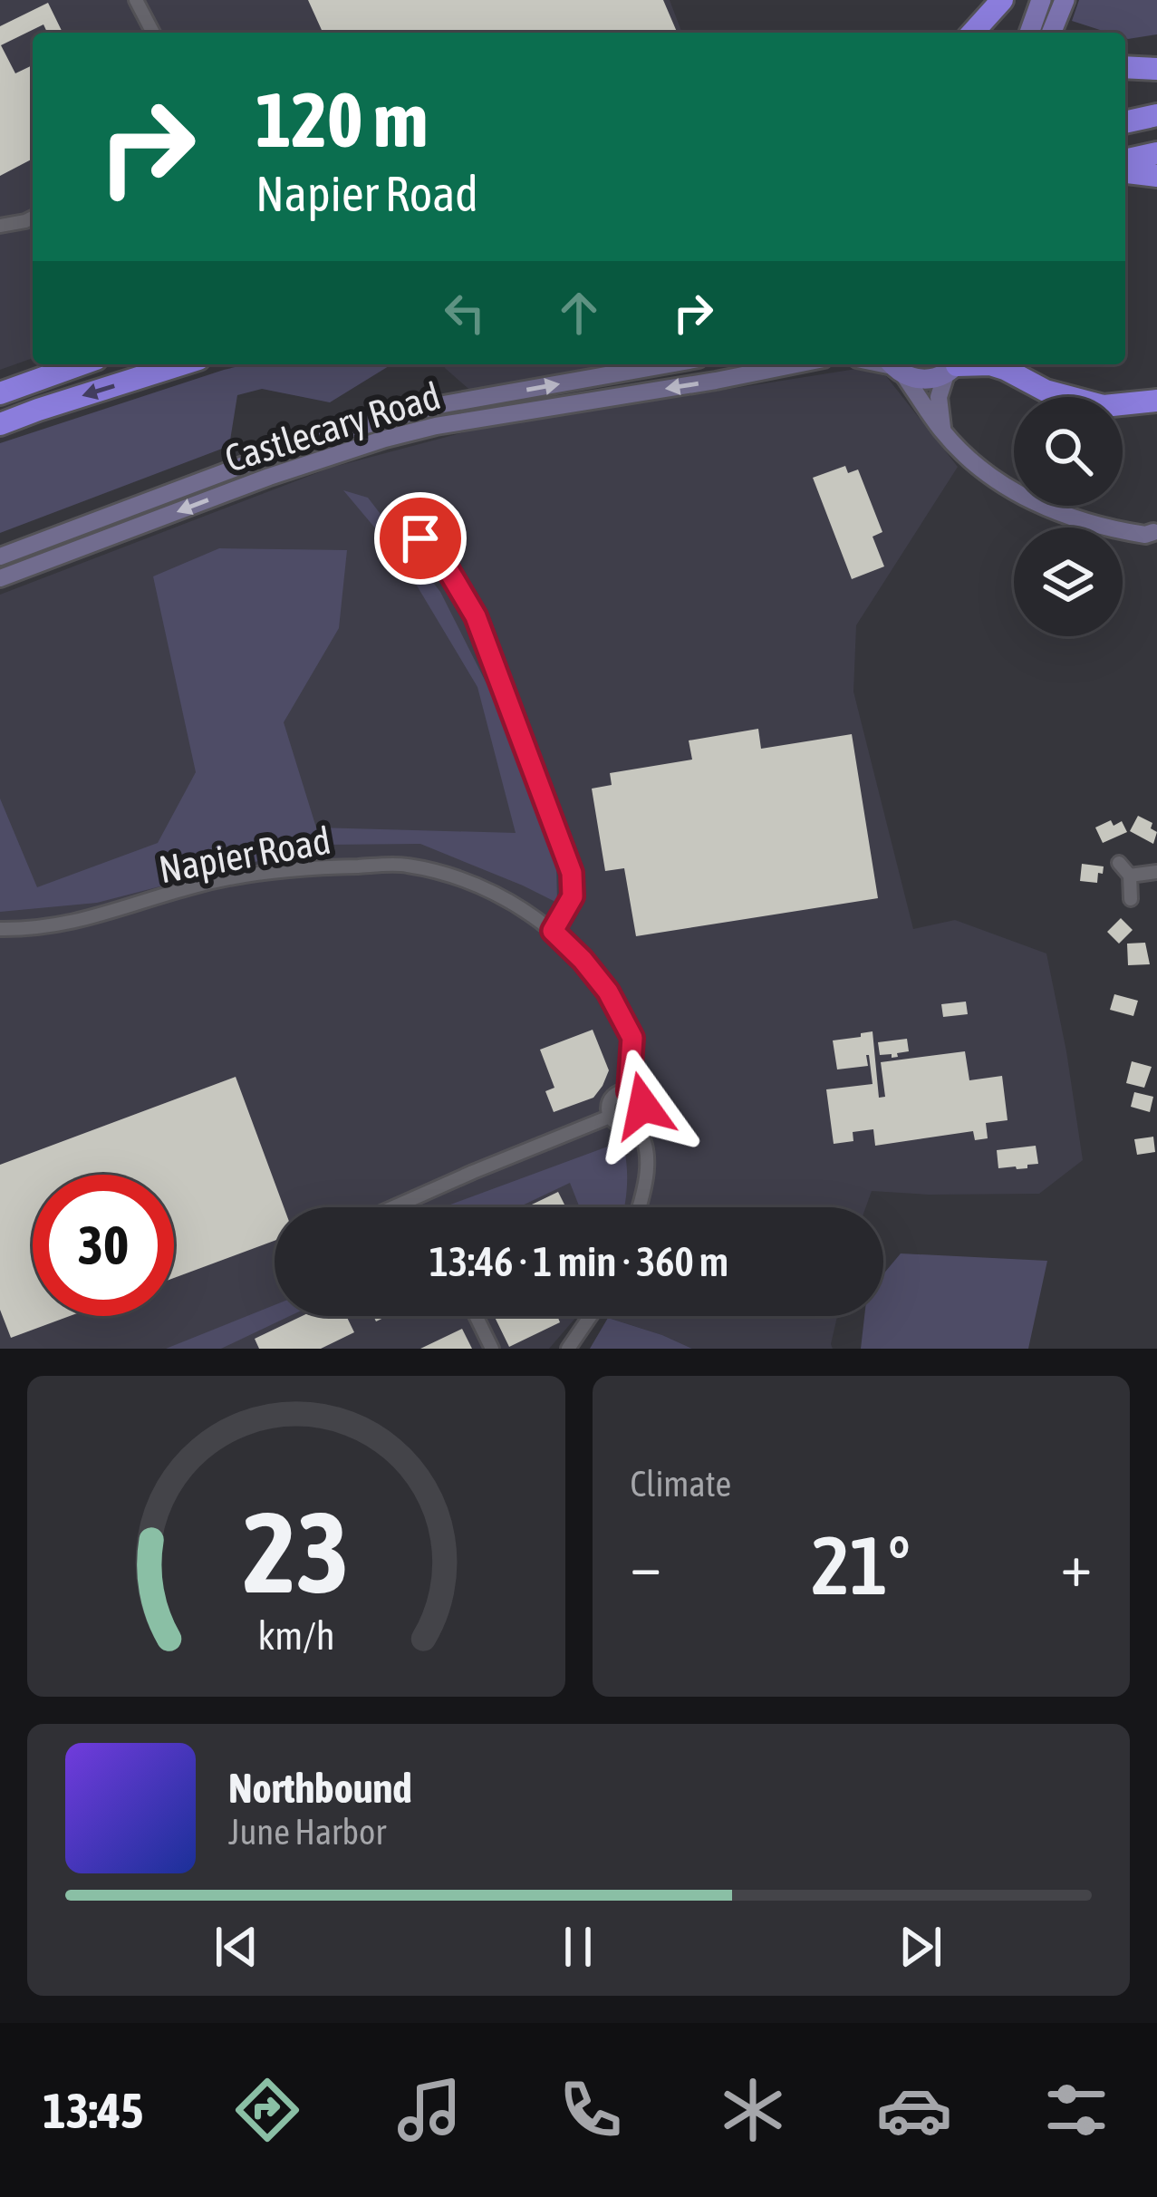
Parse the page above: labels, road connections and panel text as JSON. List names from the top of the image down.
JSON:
{
  "streets": {
    "main road": ["Castlecary Road"],
    "street": ["Napier Road"]
  },
  "page": {
    "turn": ["120 m", "Napier Road"],
    "limit": "30",
    "trip": "13:46 · 1 min · 360 m",
    "tile": "Climate",
    "heat": ["−", "21°", "+"],
    "song": ["Northbound", "June Harbor"],
    "tabs": "13:45",
    "gauge": ["23", "km/h"]
  }
}
